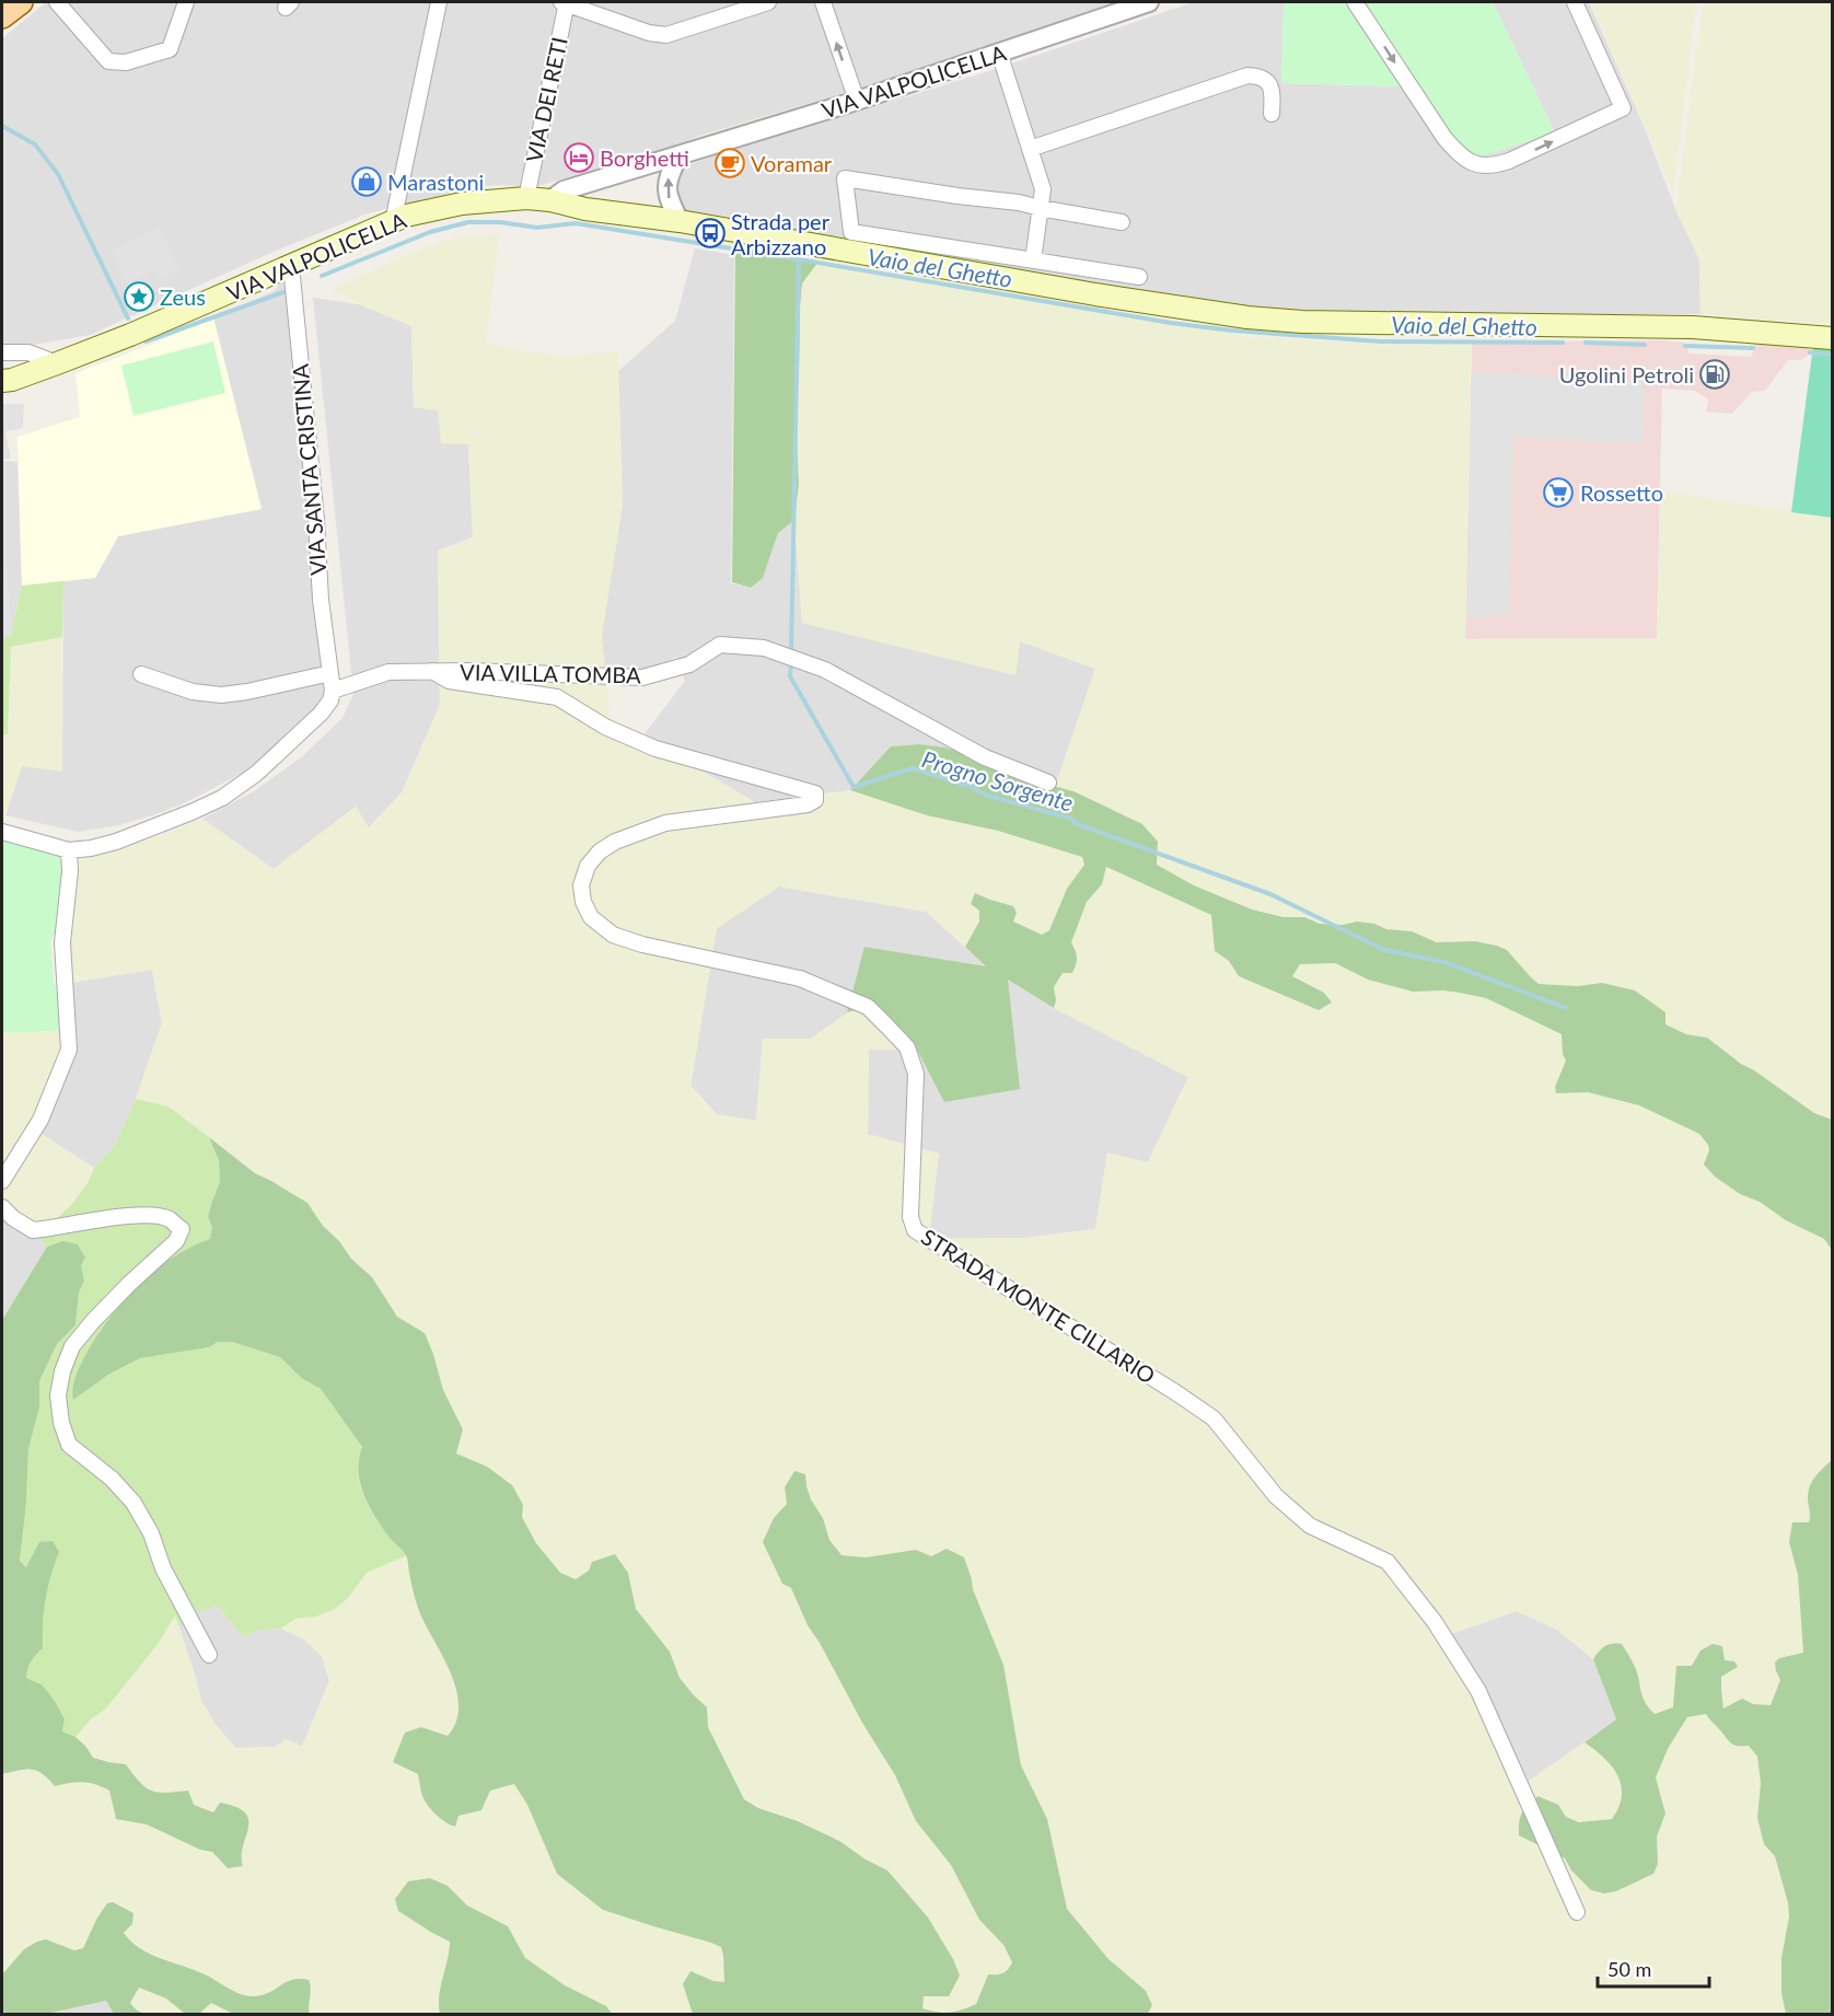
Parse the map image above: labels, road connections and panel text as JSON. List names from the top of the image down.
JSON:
{
  "streets": {
    "main road": ["VIA VALPOLICELLA"],
    "street": [
      "VIA DEI RETI",
      "VIA SANTA CRISTINA",
      "VIA VILLA TOMBA",
      "STRADA MONTE CILLARIO"
    ]
  },
  "crossings": [
    ["VIA VALPOLICELLA", "VIA DEI RETI"],
    ["VIA VALPOLICELLA", "VIA SANTA CRISTINA"],
    ["VIA SANTA CRISTINA", "VIA VILLA TOMBA"],
    ["VIA VILLA TOMBA", "STRADA MONTE CILLARIO"]
  ],
  "water": ["Vaio del Ghetto", "Progno Sorgente"],
  "places": {
    "hotel": ["Borghetti"],
    "cafe": ["Voramar"],
    "shop": ["Marastoni"],
    "bus stop": ["Strada per Arbizzano"],
    "place": ["Zeus"],
    "fuel station": ["Ugolini Petroli"],
    "supermarket": ["Rossetto"]
  },
  "scale_bar": "50 m"
}
